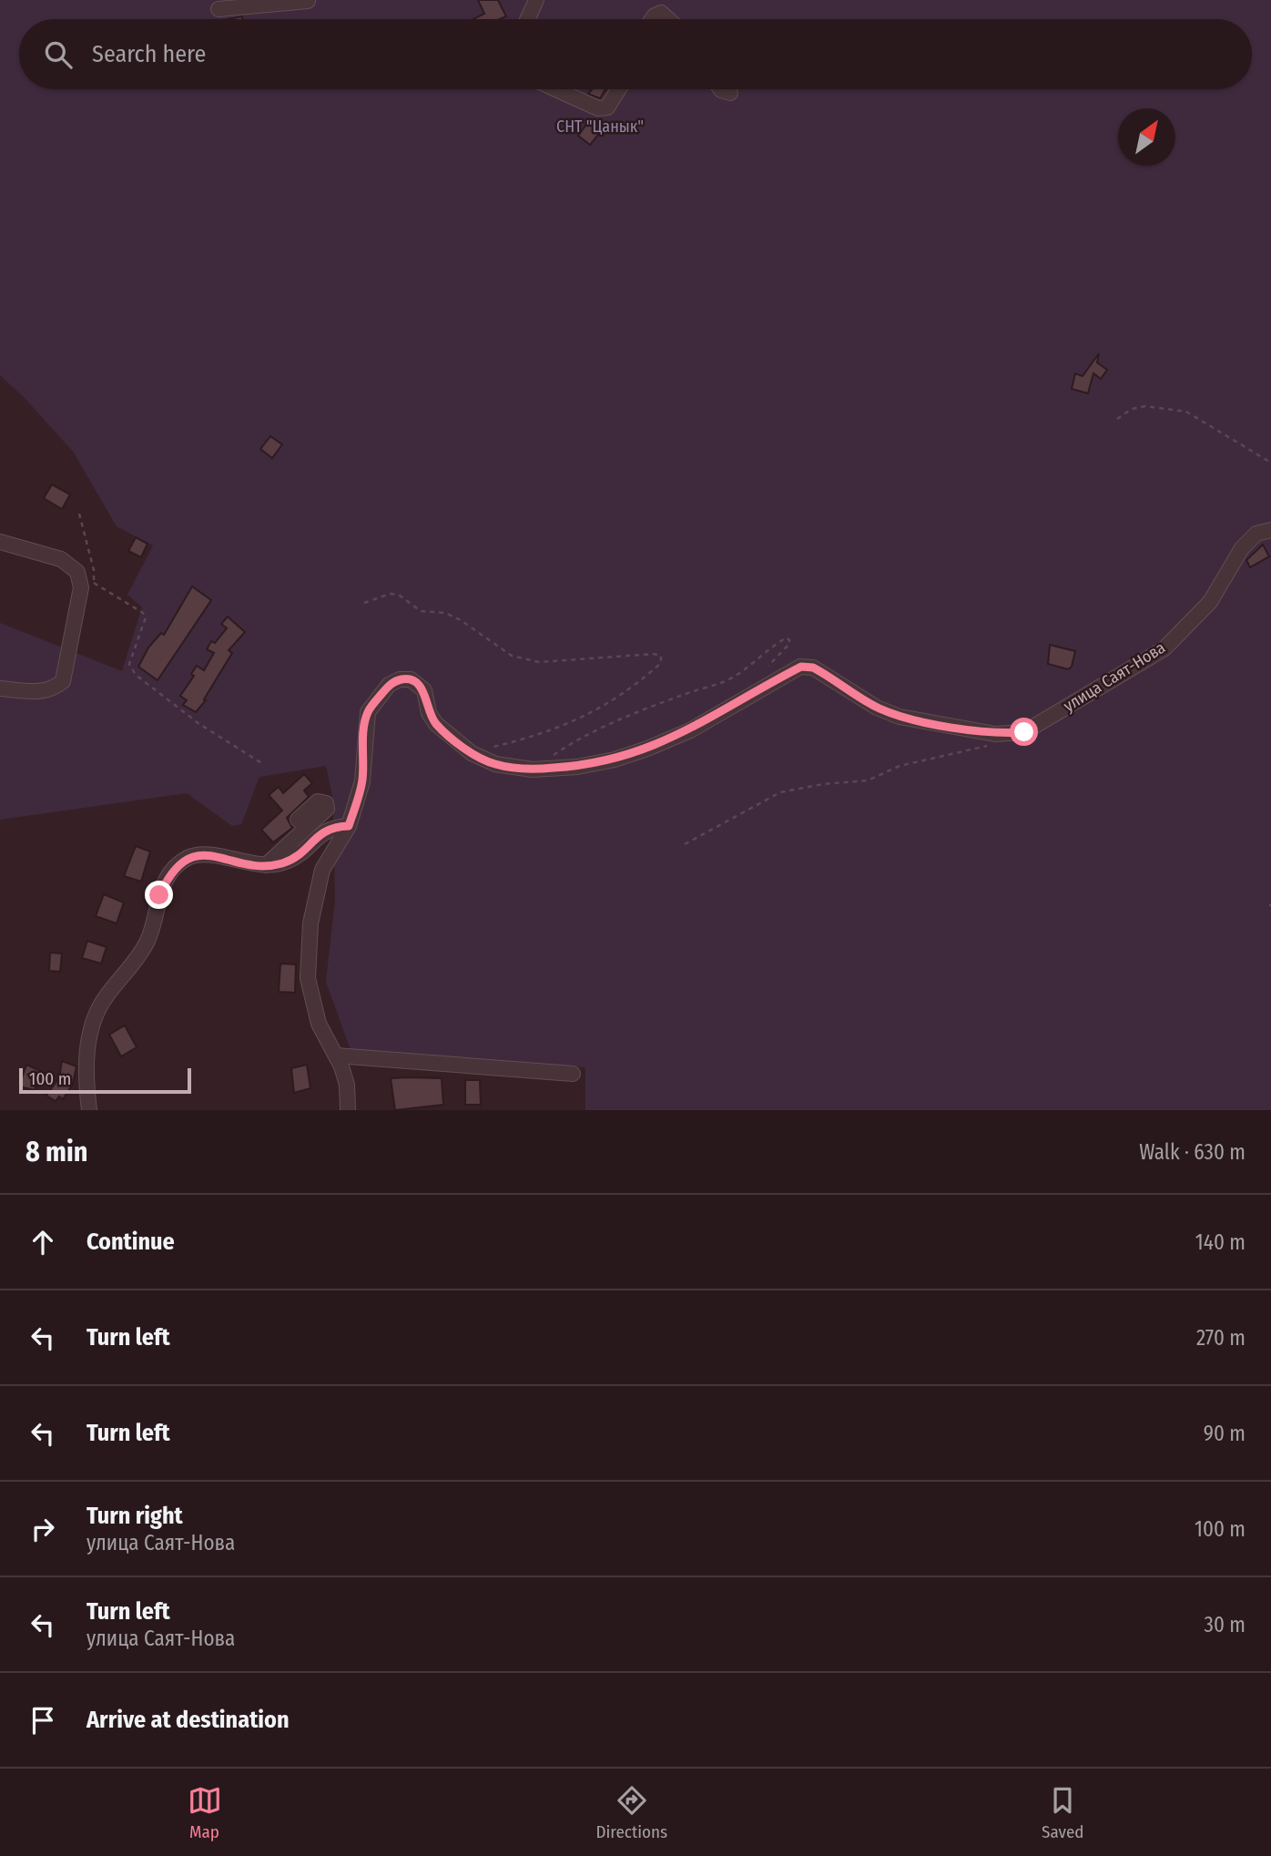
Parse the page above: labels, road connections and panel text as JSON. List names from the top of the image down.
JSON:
{
  "streets": {
    "street": ["улица Саят-Нова"]
  },
  "parks": ["СНТ \"Цанык\""],
  "scale_bar": "100 m",
  "north": "top right",
  "page": {
    "search": "Search here",
    "scale": "100 m",
    "heading": ["8 min", "Walk · 630 m"],
    "list": [
      ["Continue", "140 m"],
      ["Turn left", "270 m"],
      ["Turn left", "90 m"],
      ["Turn right", "улица Саят-Нова", "100 m"],
      ["Turn left", "улица Саят-Нова", "30 m"],
      "Arrive at destination"
    ],
    "nav": ["Map", "Directions", "Saved"]
  }
}
